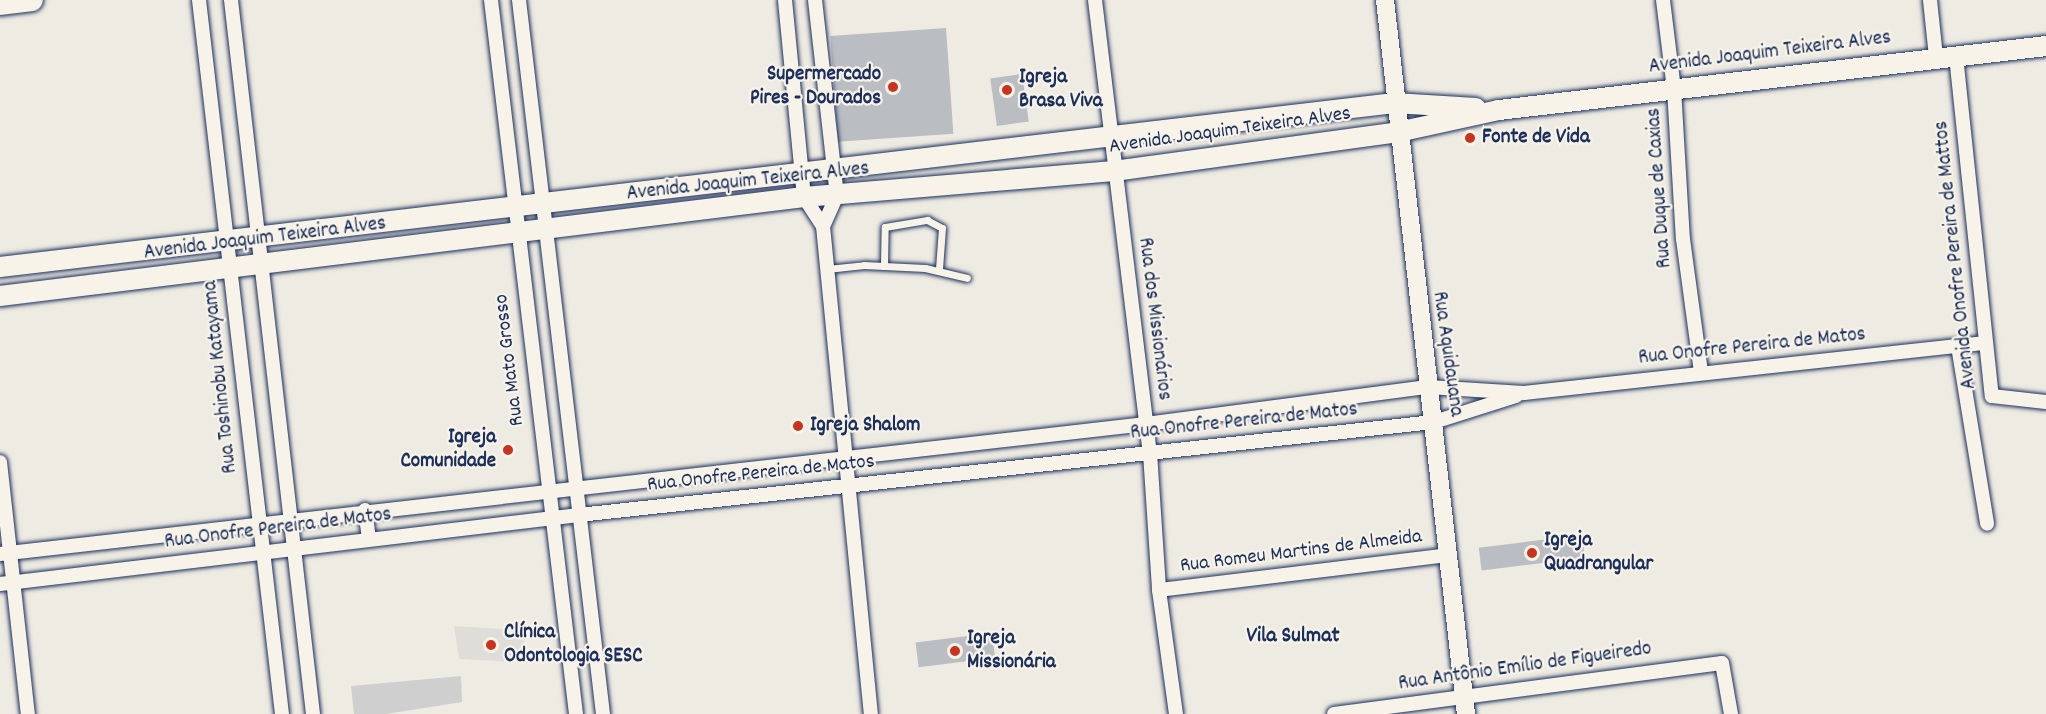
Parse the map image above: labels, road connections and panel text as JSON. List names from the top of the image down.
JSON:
{
  "streets": {
    "main road": ["Avenida Joaquim Teixeira Alves"],
    "street": [
      "Rua Duque de Caxias",
      "Avenida Onofre Pereira de Mattos",
      "Rua dos Missionários",
      "Rua Onofre Pereira de Matos",
      "Rua Aquidauana",
      "Rua Mato Grosso",
      "Rua Toshinobu Katayama",
      "Rua Romeu Martins de Almeida",
      "Rua Antônio Emílio de Figueiredo"
    ]
  },
  "crossings": [
    ["Avenida Joaquim Teixeira Alves", "Rua Duque de Caxias"],
    ["Avenida Joaquim Teixeira Alves", "Avenida Onofre Pereira de Mattos"],
    ["Avenida Joaquim Teixeira Alves", "Rua dos Missionários"],
    ["Avenida Joaquim Teixeira Alves", "Rua Aquidauana"],
    ["Avenida Joaquim Teixeira Alves", "Rua Mato Grosso"],
    ["Avenida Joaquim Teixeira Alves", "Rua Toshinobu Katayama"],
    ["Rua Duque de Caxias", "Rua Onofre Pereira de Matos"],
    ["Avenida Onofre Pereira de Mattos", "Rua Onofre Pereira de Matos"],
    ["Rua dos Missionários", "Rua Onofre Pereira de Matos"],
    ["Rua dos Missionários", "Rua Romeu Martins de Almeida"],
    ["Rua Onofre Pereira de Matos", "Rua Aquidauana"],
    ["Rua Onofre Pereira de Matos", "Rua Mato Grosso"],
    ["Rua Onofre Pereira de Matos", "Rua Toshinobu Katayama"],
    ["Rua Aquidauana", "Rua Romeu Martins de Almeida"],
    ["Rua Aquidauana", "Rua Antônio Emílio de Figueiredo"]
  ],
  "districts": ["Vila Sulmat"],
  "places": [
    "Supermercado Pires - Dourados",
    "Igreja Brasa Viva",
    "Fonte de Vida",
    "Igreja Shalom",
    "Igreja Comunidade",
    "Igreja Quadrangular",
    "Clínica Odontologia SESC",
    "Igreja Missionária"
  ]
}
